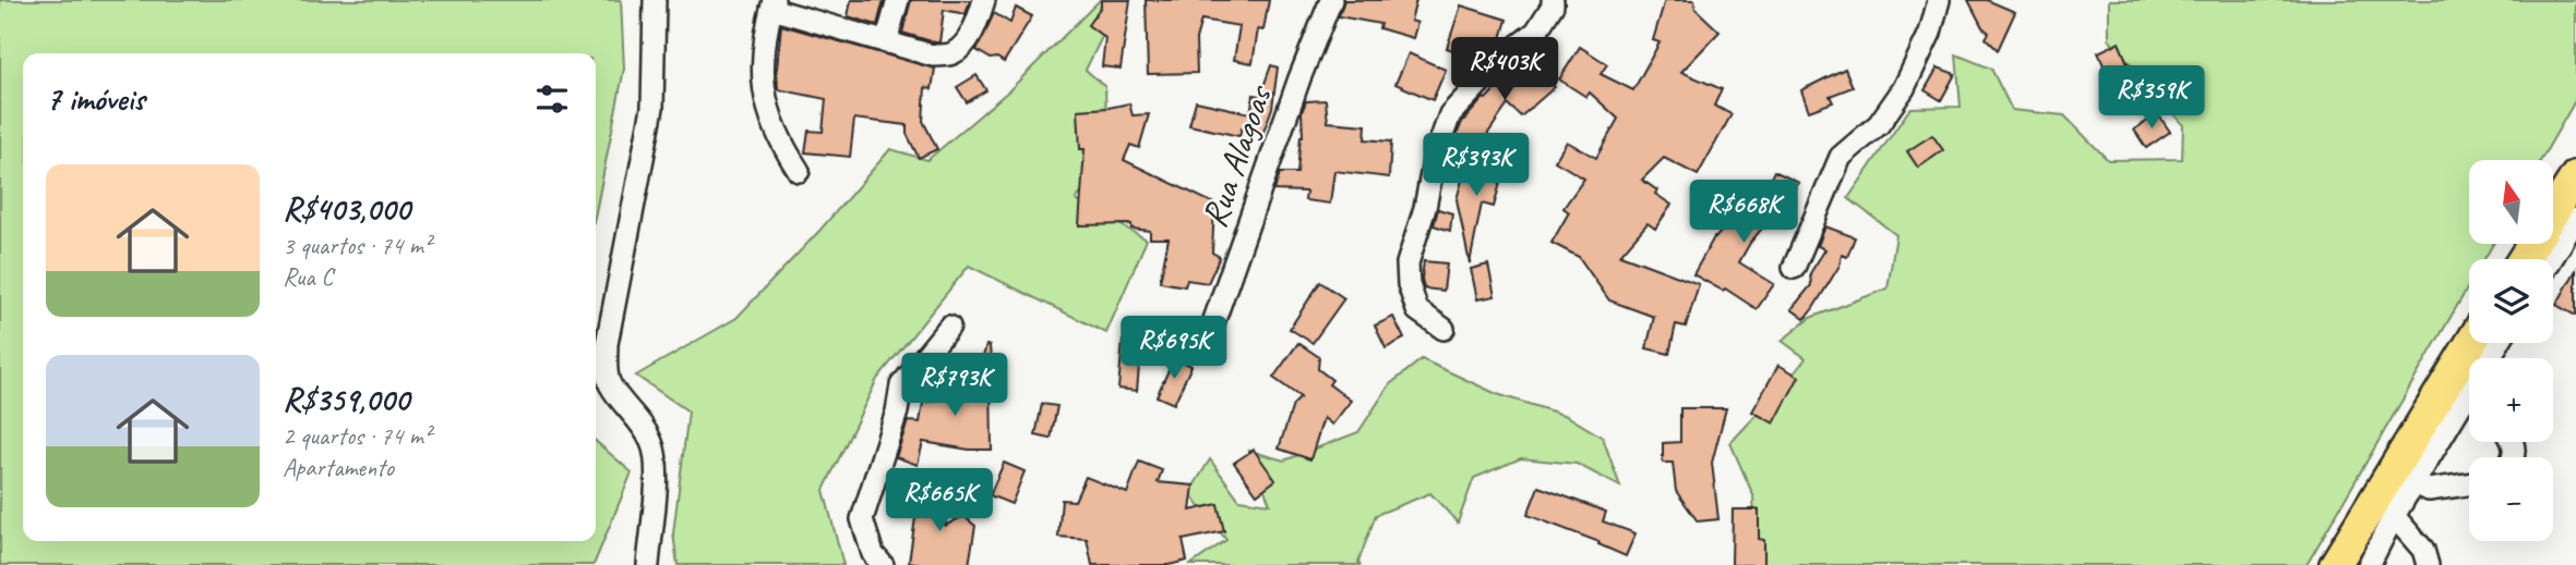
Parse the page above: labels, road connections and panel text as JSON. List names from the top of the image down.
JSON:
{
  "streets": {
    "street": ["Rua Alagoas"]
  },
  "north": "top",
  "page": {
    "price": [
      "R$403K",
      "R$359K",
      "R$393K",
      "R$668K",
      "R$695K",
      "R$793K",
      "R$665K"
    ],
    "heading": "7 imóveis",
    "list": [
      {
        "name": "R$403,000",
        "note": "3 quartos · 74 m² · Rua C"
      },
      {
        "name": "R$359,000",
        "note": "2 quartos · 74 m² · Apartamento"
      }
    ],
    "map_buttons": ["+", "−"]
  }
}
